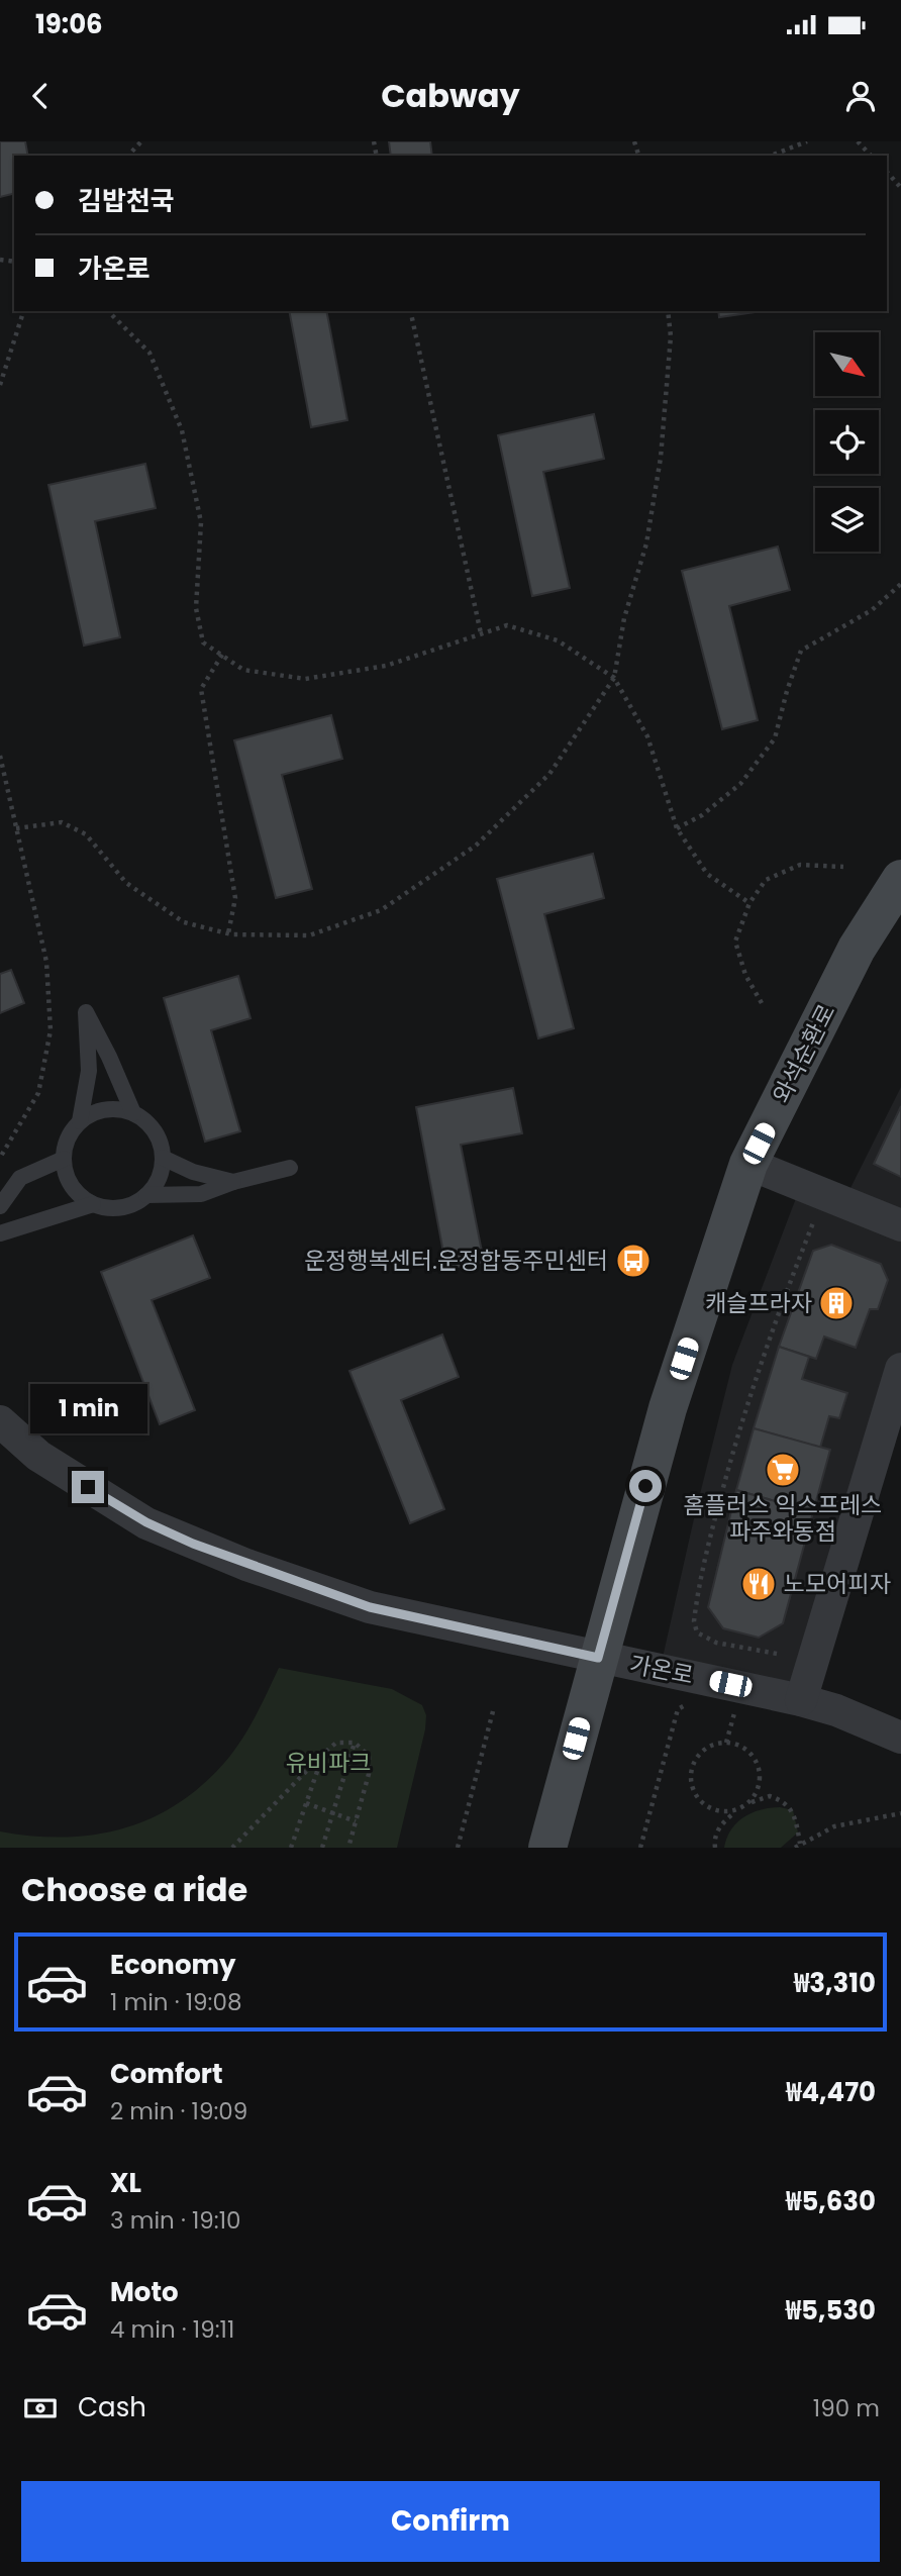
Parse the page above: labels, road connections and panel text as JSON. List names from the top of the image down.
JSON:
{
  "streets": {
    "street": ["와석순환로", "가온로"]
  },
  "crossings": [
    ["와석순환로", "가온로"]
  ],
  "parks": ["유비파크"],
  "places": {
    "bus stop": ["운정행복센터.운정합동주민센터"],
    "building": ["캐슬프라자"],
    "supermarket": ["홈플러스 익스프레스 파주와동점"],
    "restaurant": ["노모어피자"]
  },
  "north": "bottom right",
  "page": {
    "status": "19:06",
    "header": "Cabway",
    "banner": ["김밥천국", "가온로"],
    "bubble": "1 min",
    "heading": "Choose a ride",
    "list": [
      {
        "name": "Economy",
        "note": "1 min · 19:08",
        "value": "₩3,310"
      },
      {
        "name": "Comfort",
        "note": "2 min · 19:09",
        "value": "₩4,470"
      },
      {
        "name": "XL",
        "note": "3 min · 19:10",
        "value": "₩5,630"
      },
      {
        "name": "Moto",
        "note": "4 min · 19:11",
        "value": "₩5,530"
      }
    ],
    "pay": ["Cash", "190 m"],
    "buttons": "Confirm"
  }
}
